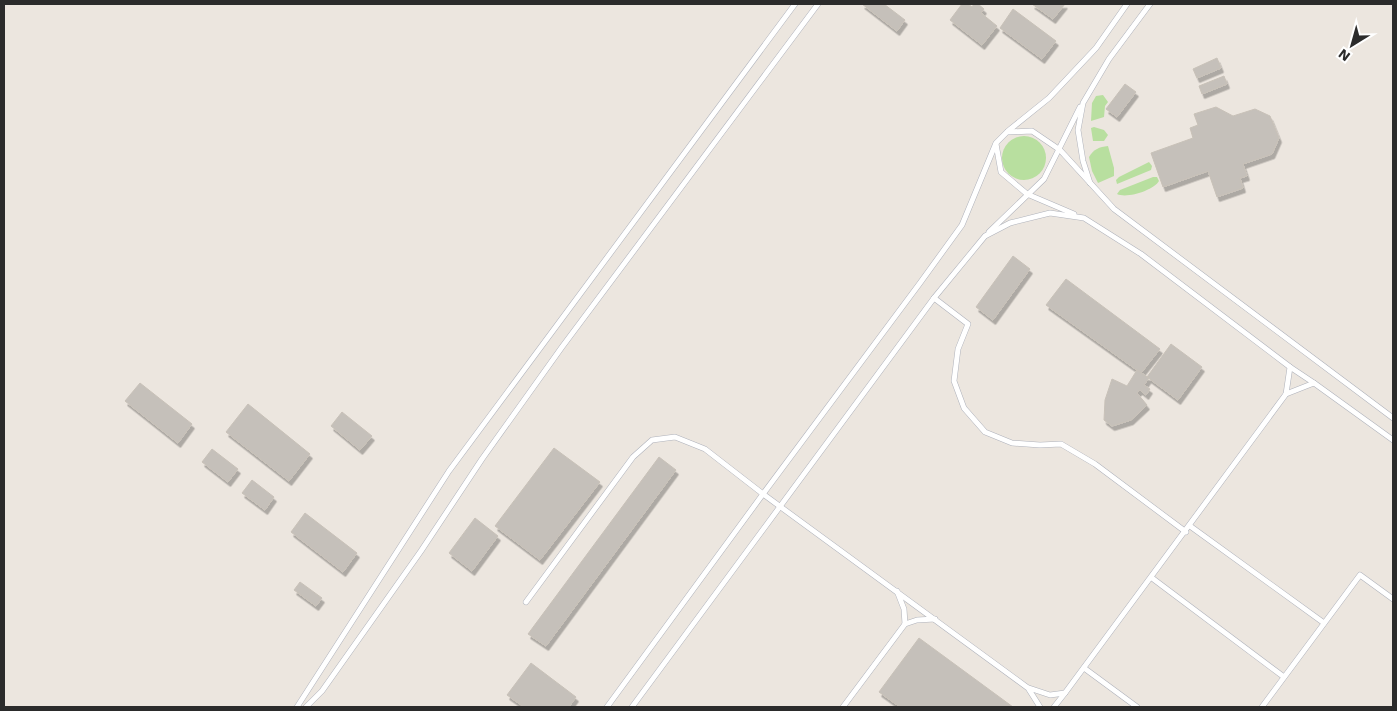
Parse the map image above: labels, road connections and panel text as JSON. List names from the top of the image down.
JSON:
{
  "north": "bottom left"
}
